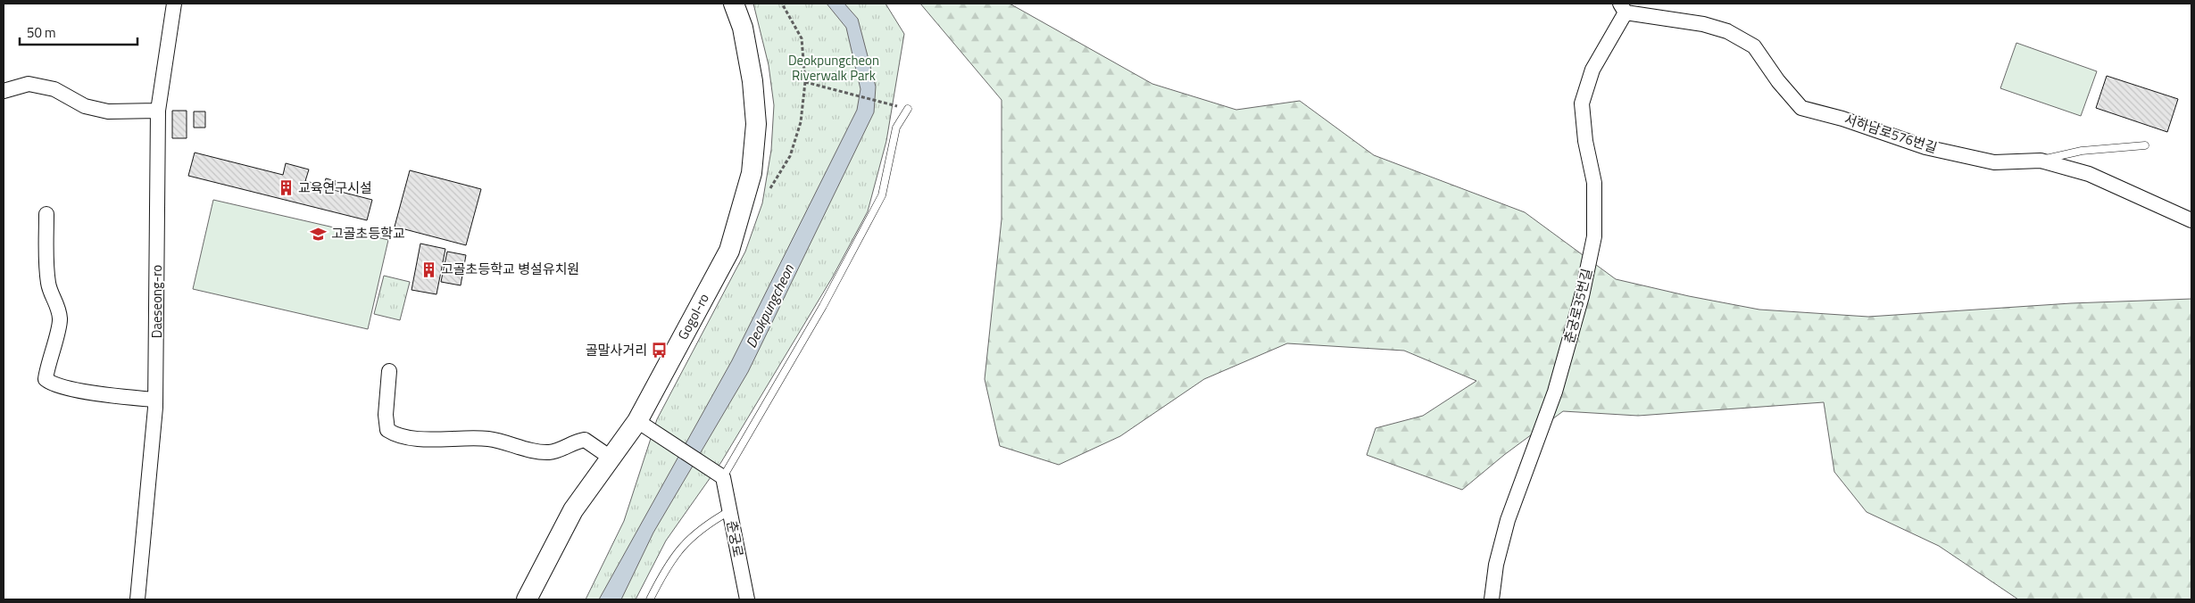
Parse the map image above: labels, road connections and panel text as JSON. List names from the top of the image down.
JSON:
{
  "streets": {
    "street": [
      "서하남로576번길",
      "Daeseong-ro",
      "춘궁로35번길",
      "Gogol-ro",
      "춘궁로"
    ]
  },
  "crossings": [
    ["서하남로576번길", "춘궁로35번길"]
  ],
  "water": ["Deokpungcheon"],
  "parks": ["Deokpungcheon Riverwalk Park"],
  "places": {
    "building": ["교육연구시설", "고골초등학교 병설유치원"],
    "school or university": ["고골초등학교"],
    "bus stop": ["골말사거리"]
  },
  "scale_bar": "50 m"
}
